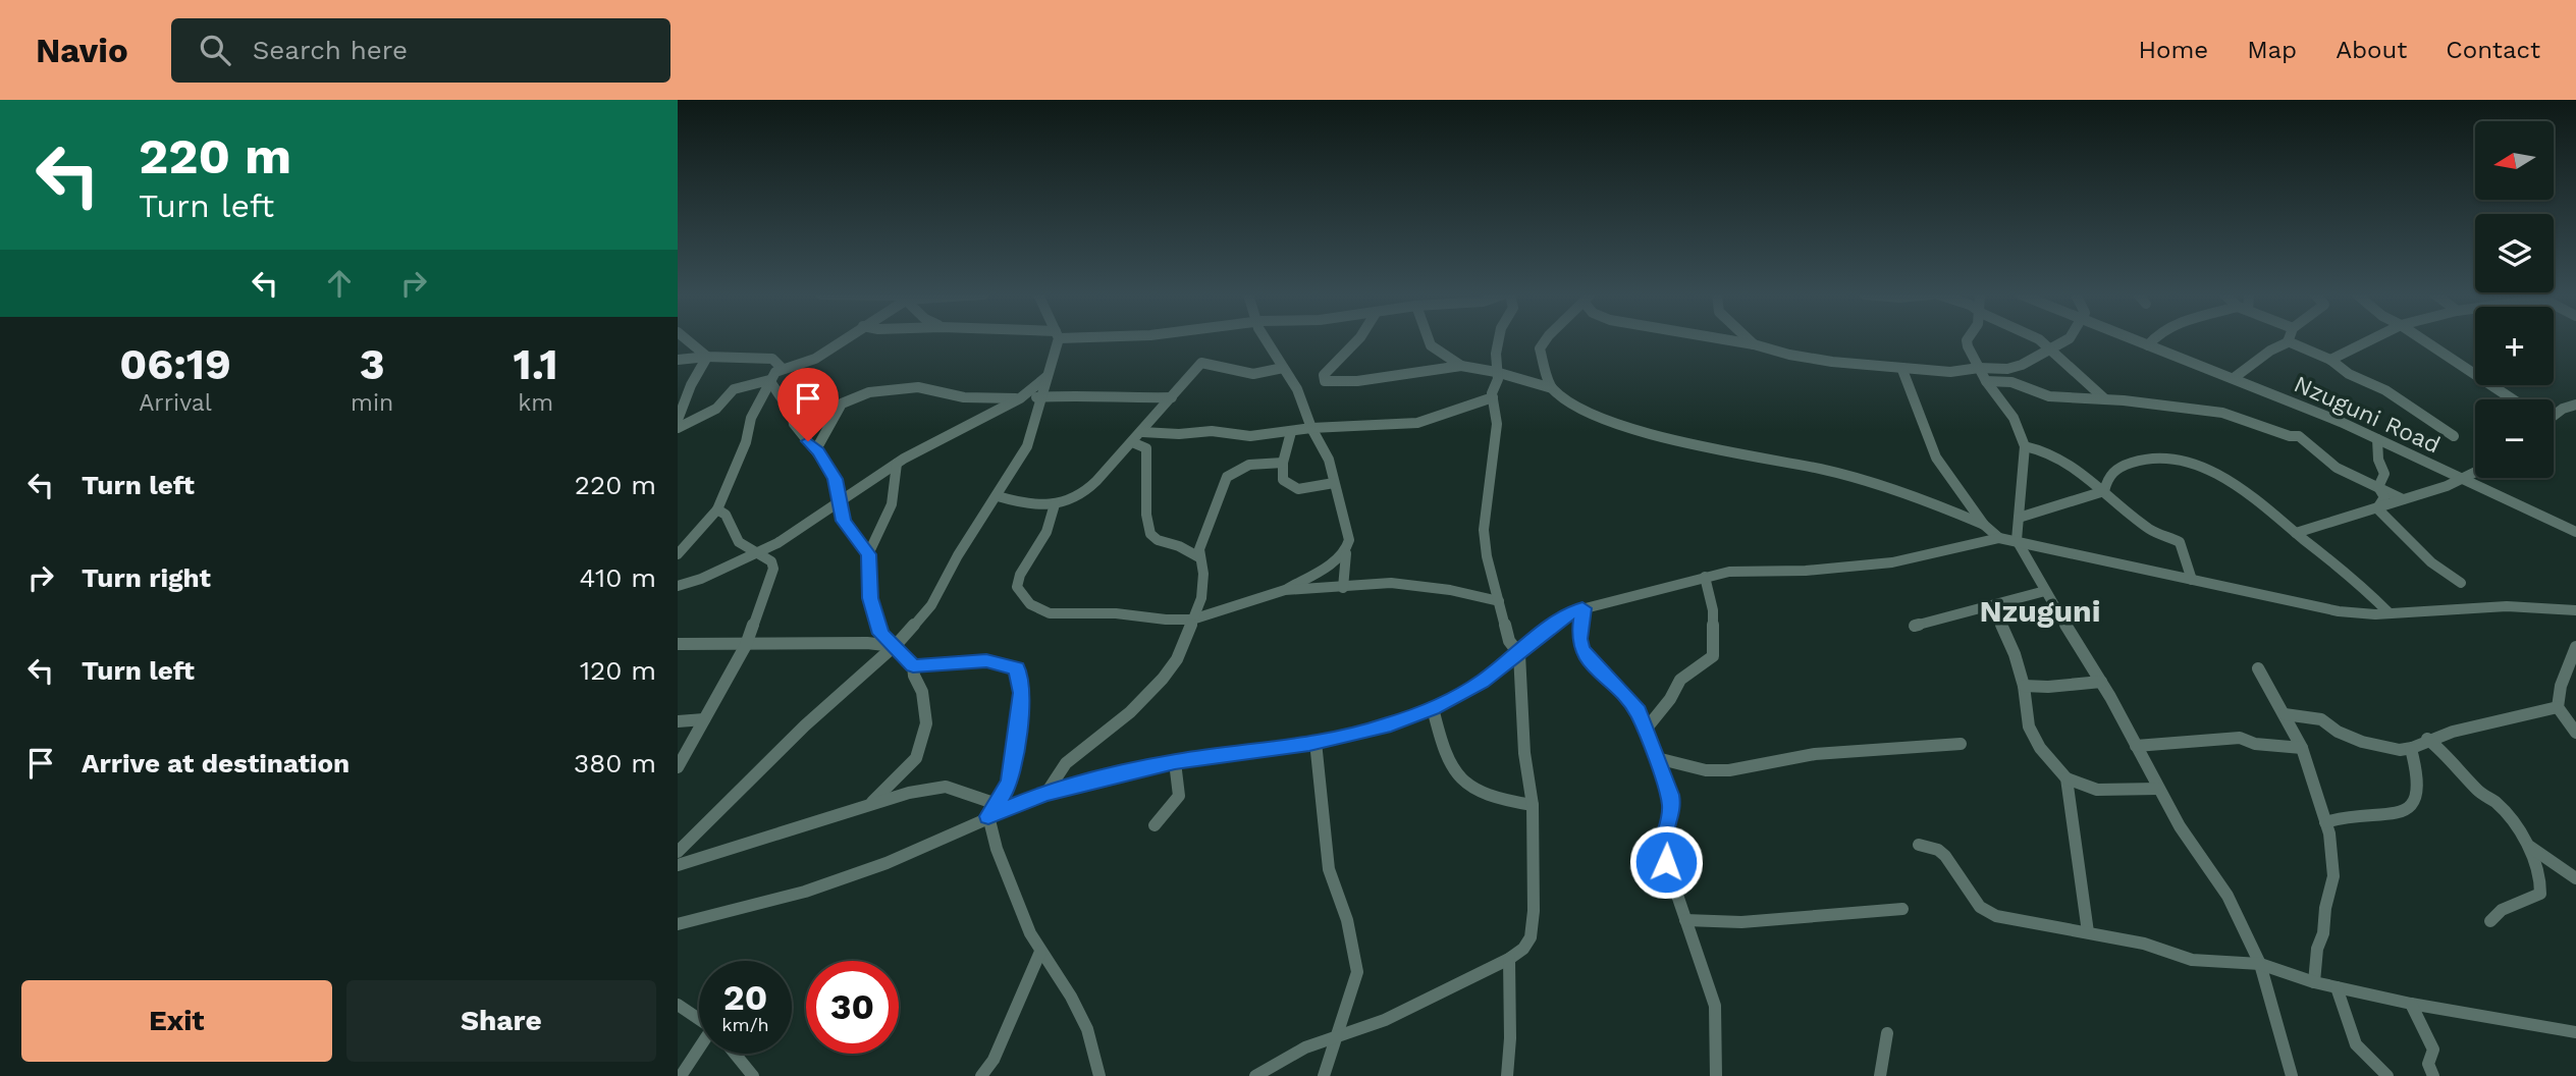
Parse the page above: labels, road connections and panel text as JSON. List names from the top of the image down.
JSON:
{
  "streets": {
    "street": ["Nzuguni Road"]
  },
  "districts": ["Nzuguni"],
  "north": "left",
  "page": {
    "header": "Navio",
    "search": "Search here",
    "nav": [
      "Home",
      "Map",
      "About",
      "Contact"
    ],
    "turn": ["220 m", "Turn left"],
    "map_buttons": ["+", "−"],
    "eta": [
      "06:19",
      "Arrival",
      "3",
      "min",
      "1.1",
      "km"
    ],
    "list": [
      {
        "name": "Turn left",
        "value": "220 m"
      },
      {
        "name": "Turn right",
        "value": "410 m"
      },
      {
        "name": "Turn left",
        "value": "120 m"
      },
      {
        "name": "Arrive at destination",
        "value": "380 m"
      }
    ],
    "speed": "20 km/h",
    "limit": "30",
    "buttons": ["Exit", "Share"]
  }
}
